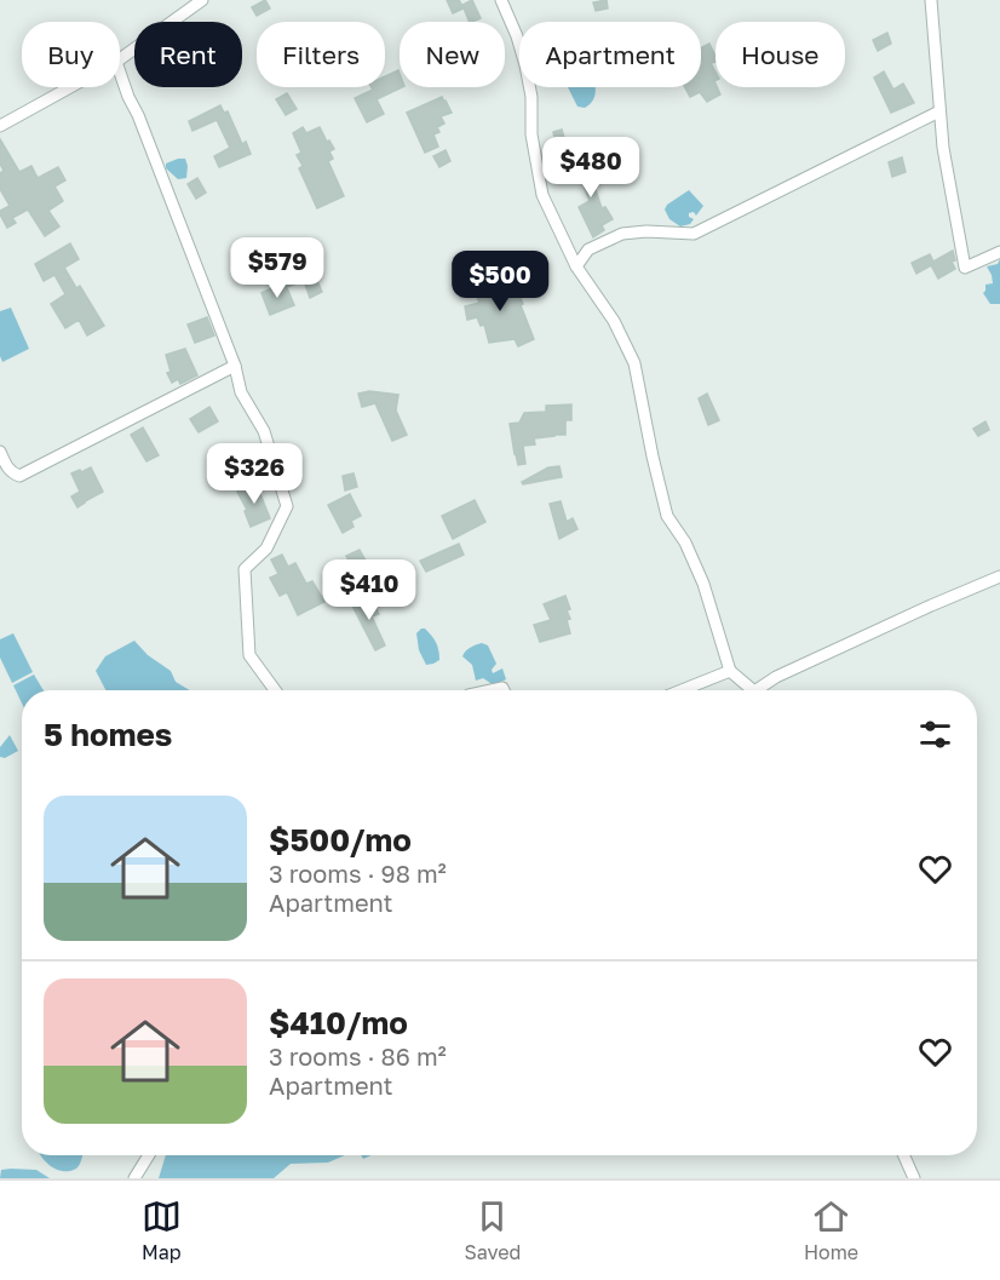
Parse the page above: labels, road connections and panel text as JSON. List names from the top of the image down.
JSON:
{
  "page": {
    "chip": [
      "Buy",
      "Rent",
      "Filters",
      "New",
      "Apartment",
      "House"
    ],
    "price": [
      "$480",
      "$579",
      "$500",
      "$326",
      "$410"
    ],
    "heading": "5 homes",
    "list": [
      {
        "name": "$500/mo",
        "note": "3 rooms · 98 m² · Apartment"
      },
      {
        "name": "$410/mo",
        "note": "3 rooms · 86 m² · Apartment"
      }
    ],
    "tabs": ["Map", "Saved", "Home"]
  }
}
